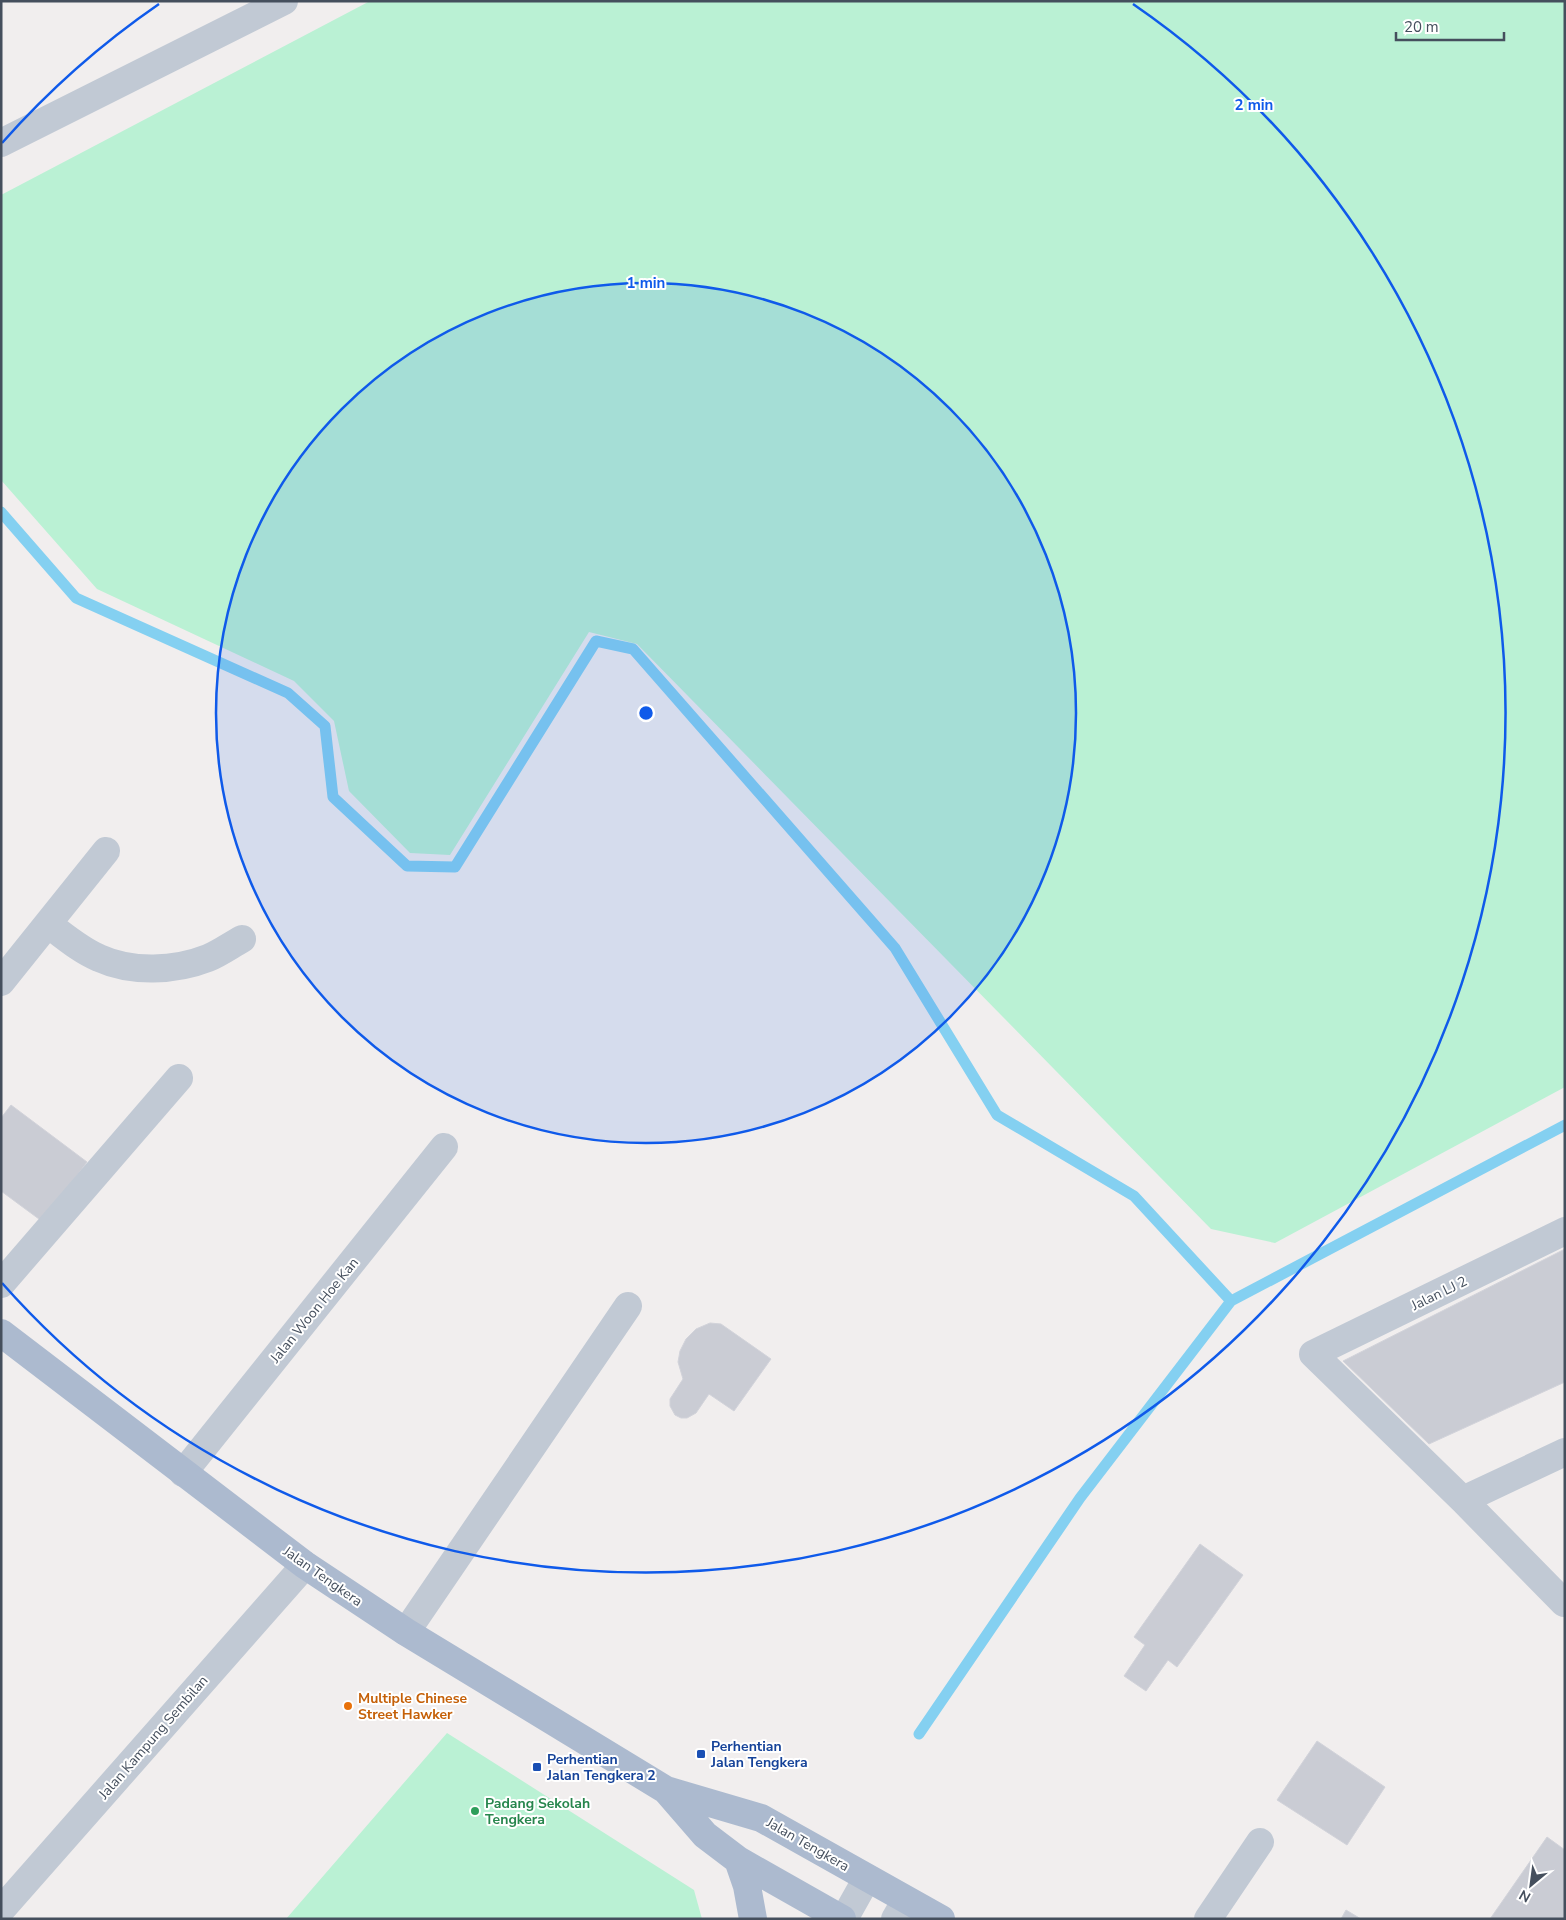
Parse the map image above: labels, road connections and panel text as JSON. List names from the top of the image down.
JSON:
{
  "streets": {
    "main road": ["Jalan Tengkera"],
    "street": ["Jalan LJ 2", "Jalan Woon Hoe Kan", "Jalan Kampung Sembilan"]
  },
  "crossings": [
    ["Jalan Woon Hoe Kan", "Jalan Tengkera"],
    ["Jalan Tengkera", "Jalan Kampung Sembilan"]
  ],
  "places": {
    "other": ["Multiple Chinese Street Hawker", "Padang Sekolah Tengkera"],
    "transit": ["Perhentian Jalan Tengkera", "Perhentian Jalan Tengkera 2"]
  },
  "scale_bar": "20 m",
  "north": "bottom left",
  "rings": ["2 min", "1 min"]
}
